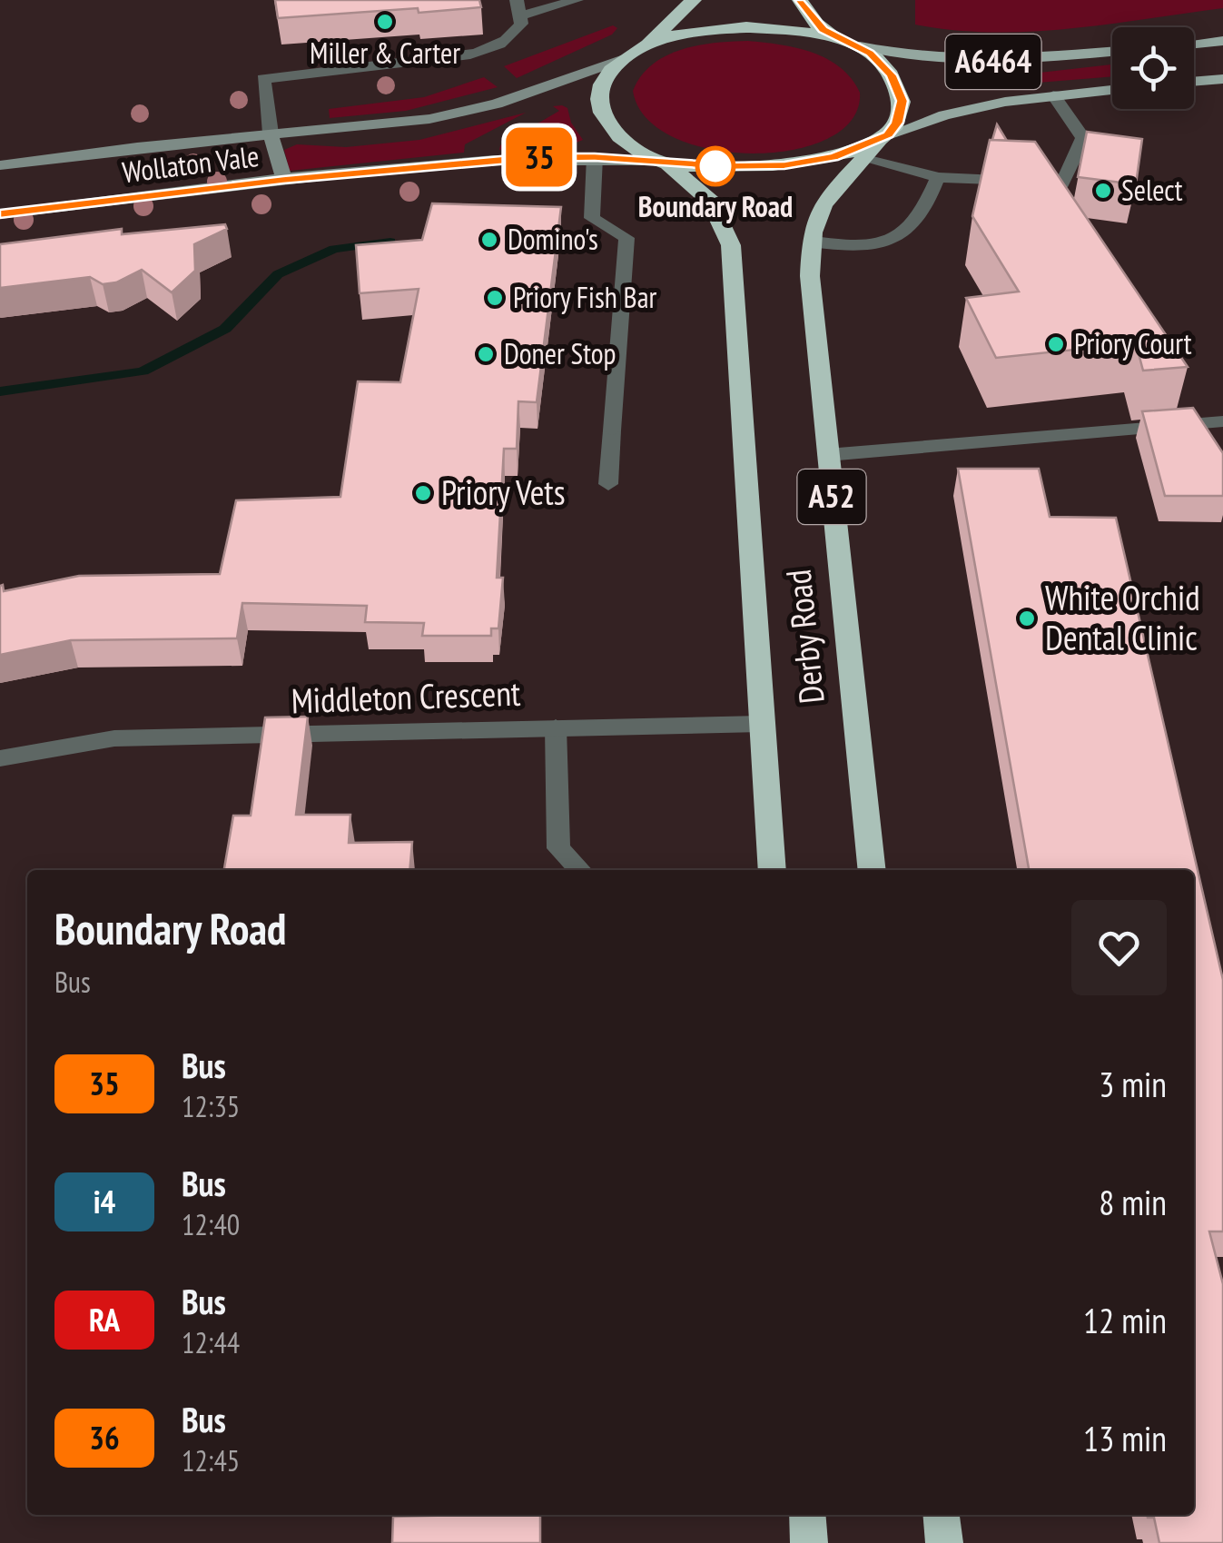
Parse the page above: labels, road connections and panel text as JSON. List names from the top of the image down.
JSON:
{
  "streets": {
    "highway": ["A52", "Derby Road"],
    "main road": ["A6464"],
    "street": ["Wollaton Vale", "Middleton Crescent"]
  },
  "crossings": [
    ["A6464", "A52"],
    ["A6464", "Derby Road"],
    ["Wollaton Vale", "A52"],
    ["Wollaton Vale", "Derby Road"],
    ["A52", "Derby Road"],
    ["Derby Road", "Middleton Crescent"]
  ],
  "places": [
    "Miller & Carter",
    "Boundary Road",
    "Select",
    "Domino's",
    "Priory Fish Bar",
    "Priory Court",
    "Doner Stop",
    "Priory Vets",
    "White Orchid Dental Clinic"
  ],
  "lines": ["bus line 35"],
  "page": {
    "on_map": "35",
    "heading": ["Boundary Road", "Bus"],
    "list": [
      {
        "mark": "35",
        "name": "Bus",
        "note": "12:35",
        "value": "3 min"
      },
      {
        "mark": "i4",
        "name": "Bus",
        "note": "12:40",
        "value": "8 min"
      },
      {
        "mark": "RA",
        "name": "Bus",
        "note": "12:44",
        "value": "12 min"
      },
      {
        "mark": "36",
        "name": "Bus",
        "note": "12:45",
        "value": "13 min"
      }
    ]
  }
}
